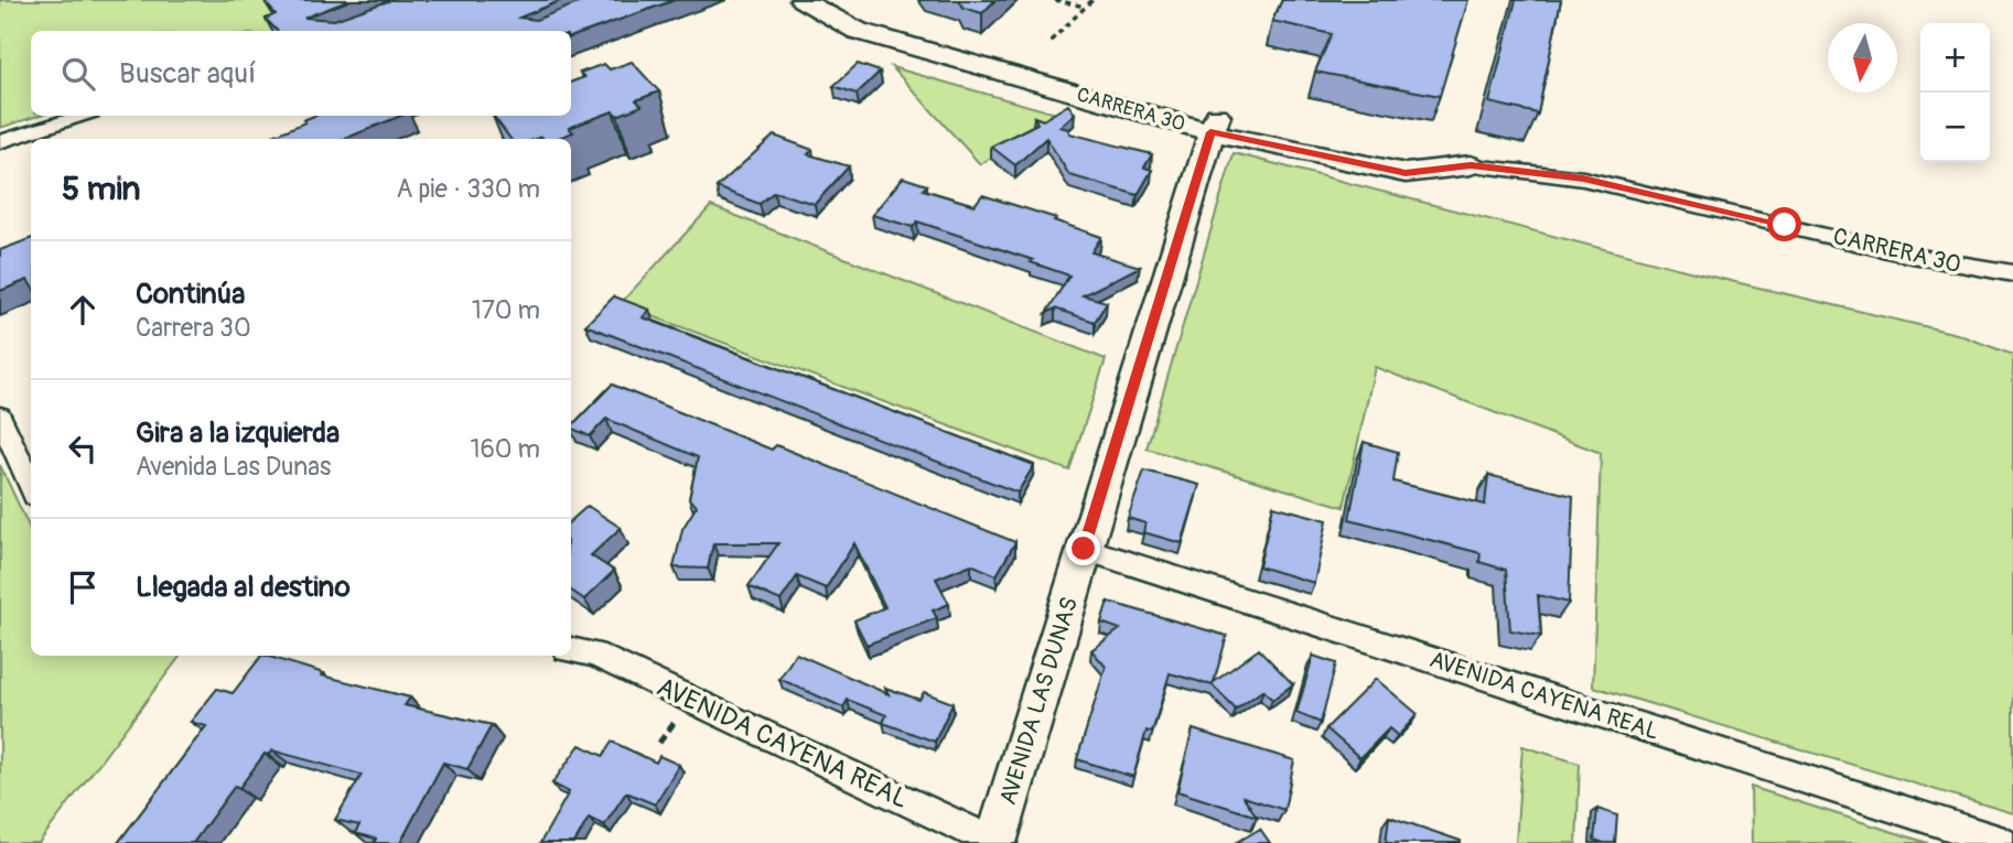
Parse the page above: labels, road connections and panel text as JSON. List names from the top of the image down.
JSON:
{
  "streets": {
    "main road": ["CARRERA 30", "AVENIDA LAS DUNAS"],
    "street": ["AVENIDA CAYENA REAL"]
  },
  "crossings": [
    ["CARRERA 30", "AVENIDA LAS DUNAS"],
    ["AVENIDA CAYENA REAL", "AVENIDA LAS DUNAS"]
  ],
  "north": "bottom",
  "page": {
    "map_buttons": ["+", "−"],
    "search": "Buscar aquí",
    "heading": ["5 min", "A pie · 330 m"],
    "list": [
      ["Continúa", "Carrera 30", "170 m"],
      ["Gira a la izquierda", "Avenida Las Dunas", "160 m"],
      "Llegada al destino"
    ]
  }
}
